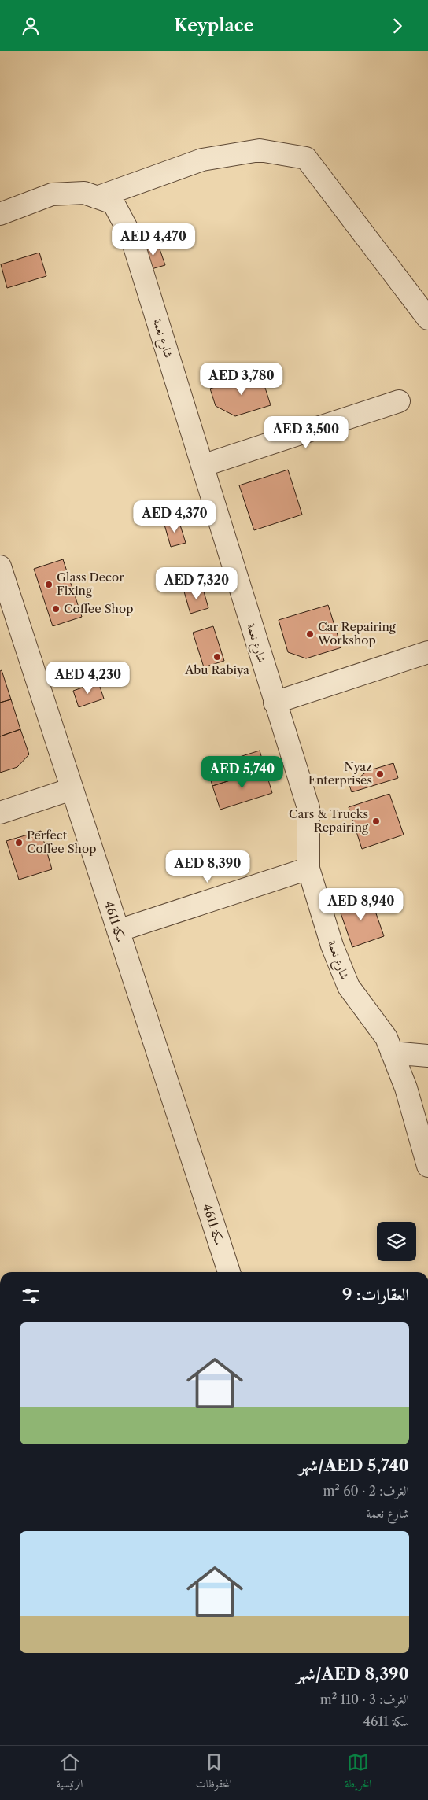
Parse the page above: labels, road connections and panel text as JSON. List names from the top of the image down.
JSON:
{
  "streets": {
    "street": ["شارع نعمة", "سكة 4611"]
  },
  "places": [
    "Glass Decor Fixing",
    "Coffee Shop",
    "Car Repairing Workshop",
    "Abu Rabiya",
    "Nyaz Enterprises",
    "Cars & Trucks Repairing",
    "Perfect Coffee Shop"
  ],
  "page": {
    "header": "Keyplace",
    "price": [
      "AED 4,470",
      "AED 3,780",
      "AED 3,500",
      "AED 4,370",
      "AED 7,320",
      "AED 4,230",
      "AED 5,740",
      "AED 8,390",
      "AED 8,940"
    ],
    "heading": "العقارات: 9",
    "list": [
      {
        "name": "AED 5,740/شهر",
        "note": "الغرف: 2 · 60 m² · شارع نعمة"
      },
      {
        "name": "AED 8,390/شهر",
        "note": "الغرف: 3 · 110 m² · سكة 4611"
      }
    ],
    "tabs": ["الخريطة", "المحفوظات", "الرئيسية"]
  }
}
